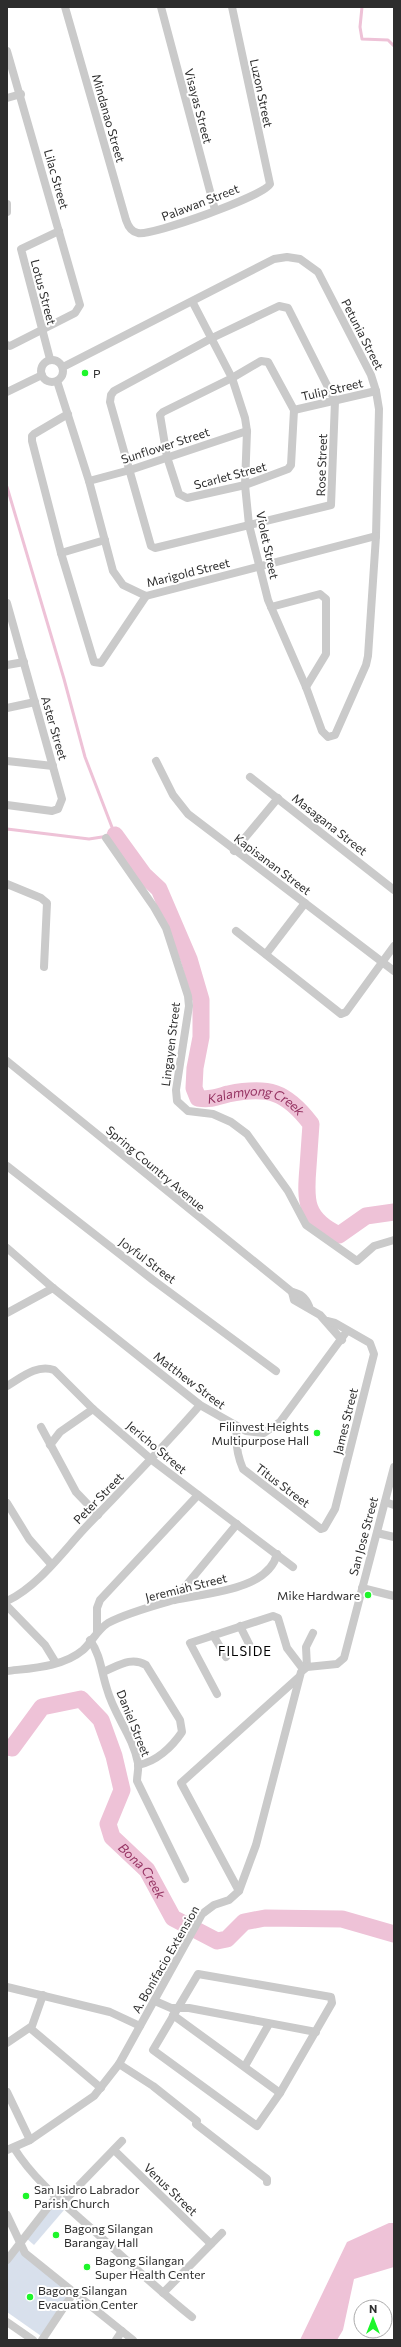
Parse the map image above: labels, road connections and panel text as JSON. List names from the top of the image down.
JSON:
{
  "streets": {
    "street": [
      "Luzon Street",
      "Visayas Street",
      "Mindanao Street",
      "Lilac Street",
      "Palawan Street",
      "Lotus Street",
      "Petunia Street",
      "Tulip Street",
      "Sunflower Street",
      "Rose Street",
      "Scarlet Street",
      "Violet Street",
      "Marigold Street",
      "Aster Street",
      "Masagana Street",
      "Kapisanan Street",
      "Lingayen Street",
      "Spring Country Avenue",
      "Joyful Street",
      "Matthew Street",
      "James Street",
      "Jericho Street",
      "Titus Street",
      "Peter Street",
      "San Jose Street",
      "Jeremiah Street",
      "Daniel Street",
      "A. Bonifacio Extension",
      "Venus Street"
    ]
  },
  "crossings": [
    ["Luzon Street", "Palawan Street"],
    ["Visayas Street", "Palawan Street"],
    ["Mindanao Street", "Palawan Street"],
    ["Lilac Street", "Lotus Street"],
    ["Lotus Street", "Petunia Street"],
    ["Lotus Street", "Marigold Street"],
    ["Petunia Street", "Tulip Street"],
    ["Petunia Street", "Violet Street"],
    ["Petunia Street", "Marigold Street"],
    ["Tulip Street", "Rose Street"],
    ["Tulip Street", "Scarlet Street"],
    ["Sunflower Street", "Rose Street"],
    ["Sunflower Street", "Scarlet Street"],
    ["Sunflower Street", "Violet Street"],
    ["Sunflower Street", "Marigold Street"],
    ["Rose Street", "Violet Street"],
    ["Scarlet Street", "Violet Street"],
    ["Violet Street", "Marigold Street"],
    ["Spring Country Avenue", "Matthew Street"],
    ["Spring Country Avenue", "James Street"],
    ["Matthew Street", "James Street"],
    ["Matthew Street", "Titus Street"],
    ["Matthew Street", "Peter Street"],
    ["James Street", "Titus Street"],
    ["Jericho Street", "Peter Street"],
    ["Jericho Street", "Jeremiah Street"],
    ["Jeremiah Street", "Daniel Street"]
  ],
  "districts": ["FILSIDE"],
  "water": ["Kalamyong Creek", "Bona Creek"],
  "places": [
    "P",
    "Filinvest Heights Multipurpose Hall",
    "Mike Hardware",
    "San Isidro Labrador Parish Church",
    "Bagong Silangan Barangay Hall",
    "Bagong Silangan Super Health Center",
    "Bagong Silangan Evacuation Center"
  ],
  "north": "top"
}
